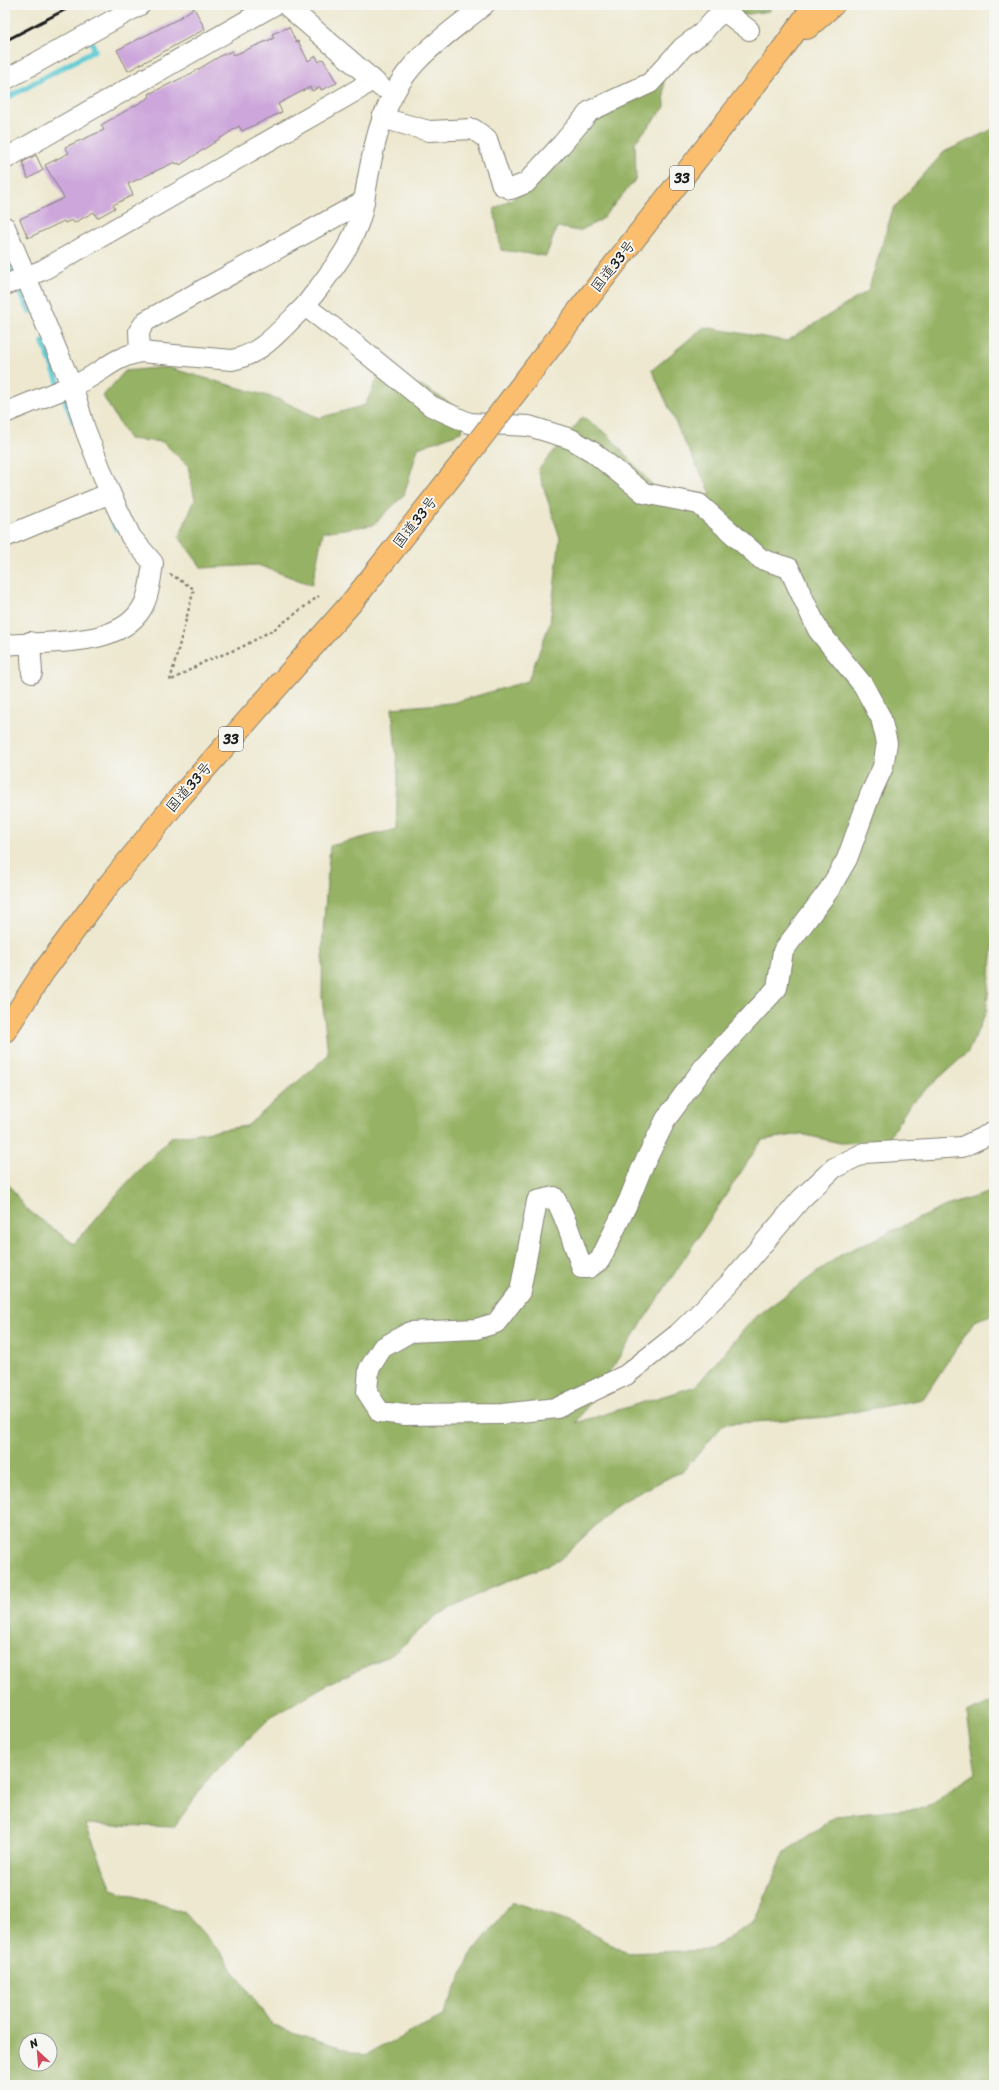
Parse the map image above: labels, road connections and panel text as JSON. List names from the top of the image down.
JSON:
{
  "streets": {
    "highway": ["33", "国道33号"]
  },
  "north": "top left"
}
